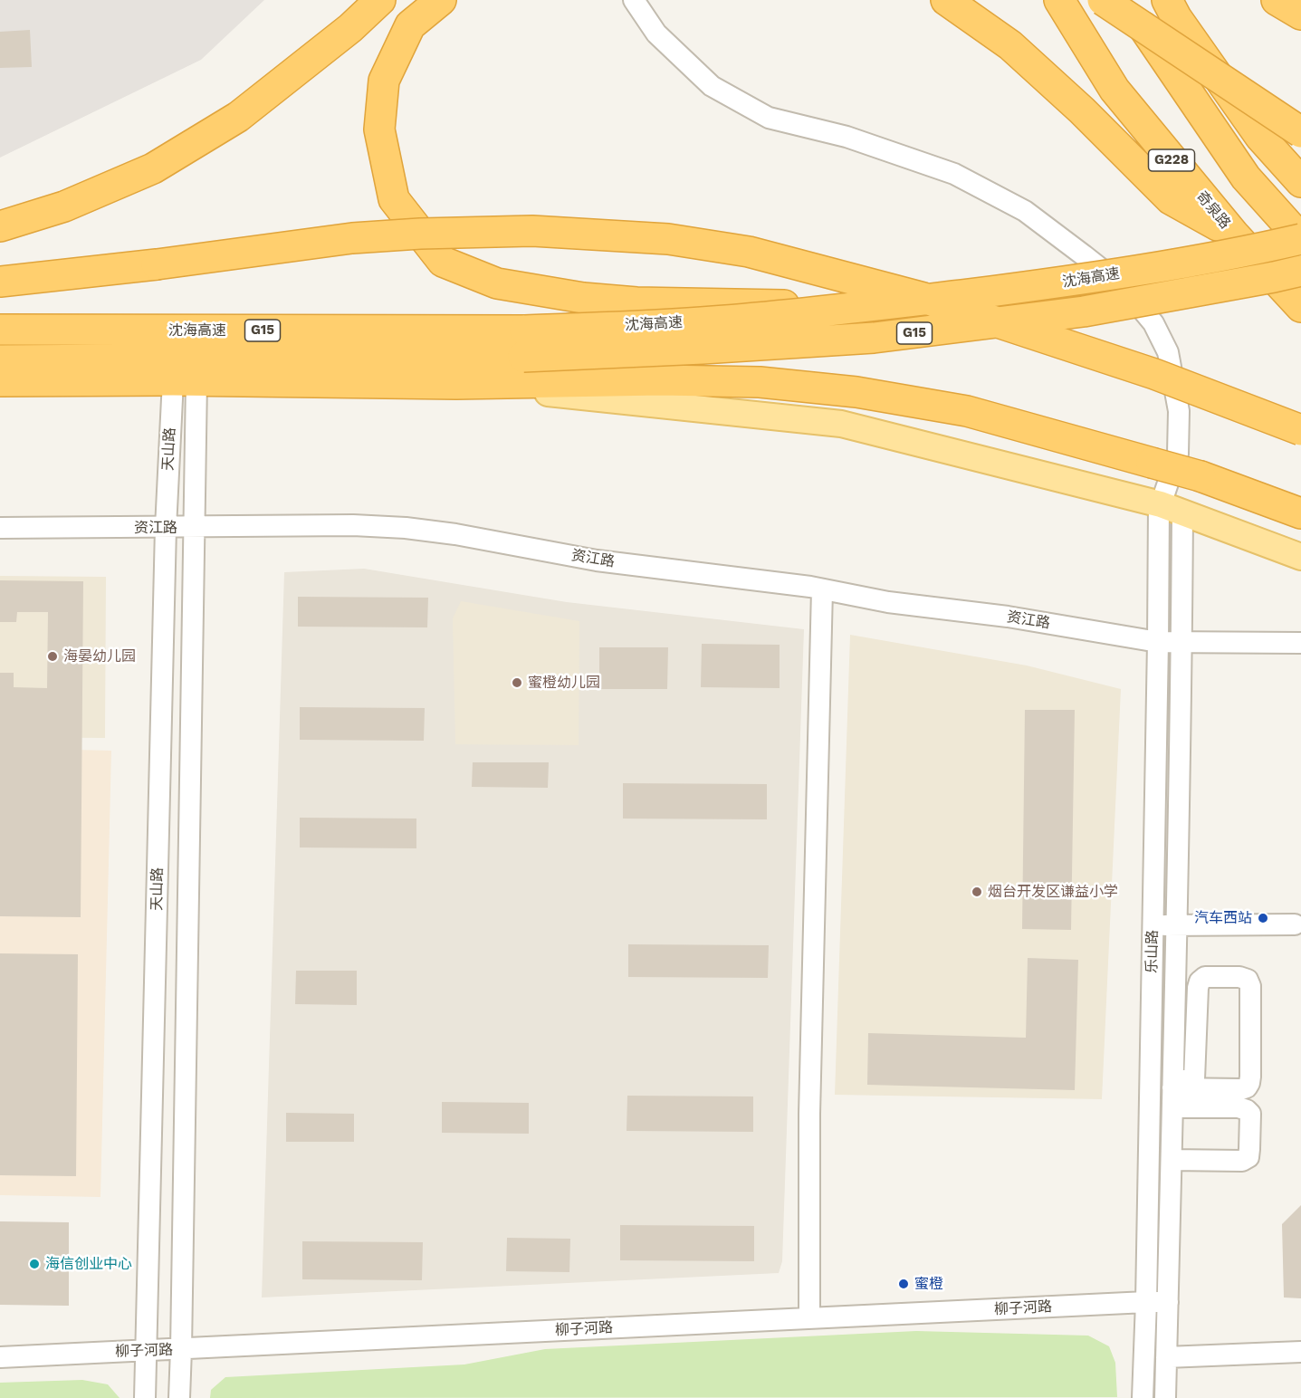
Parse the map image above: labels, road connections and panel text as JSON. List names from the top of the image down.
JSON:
{
  "streets": {
    "highway": [
      "G228",
      "奇泉路",
      "沈海高速",
      "G15"
    ],
    "street": [
      "天山路",
      "资江路",
      "乐山路",
      "柳子河路"
    ]
  },
  "crossings": [
    ["天山路", "资江路"],
    ["天山路", "柳子河路"],
    ["资江路", "乐山路"],
    ["乐山路", "柳子河路"]
  ],
  "places": [
    "海晏幼儿园",
    "蜜橙幼儿园",
    "烟台开发区谦益小学",
    "汽车西站",
    "海信创业中心",
    "蜜橙"
  ]
}
